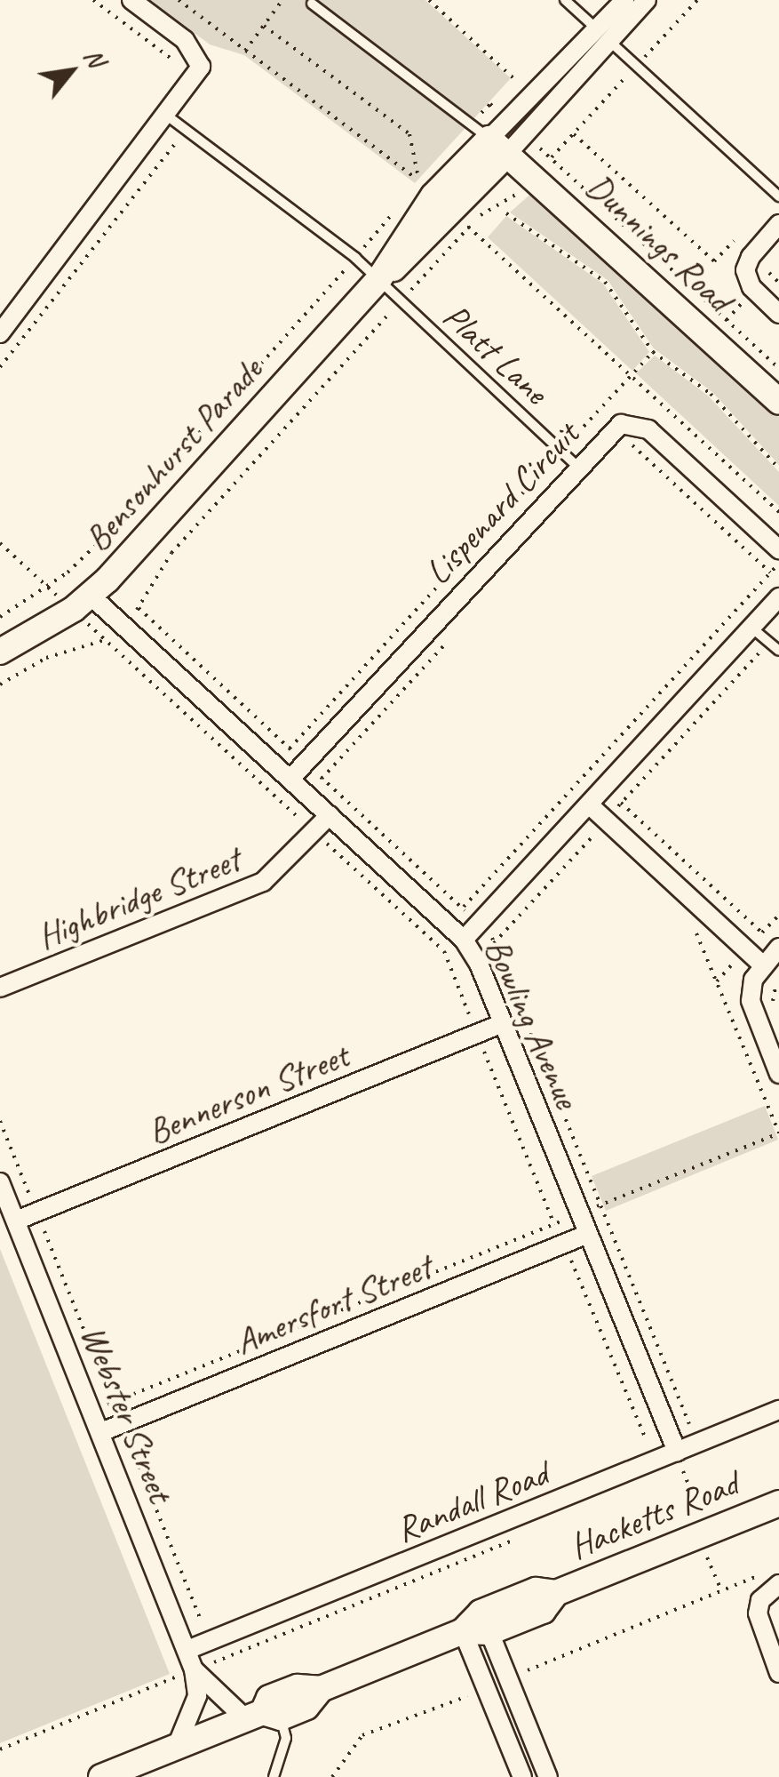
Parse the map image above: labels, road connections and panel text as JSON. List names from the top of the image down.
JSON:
{
  "streets": {
    "street": [
      "Dunnings Road",
      "Bensonhurst Parade",
      "Lispenard Circuit",
      "Highbridge Street",
      "Bowling Avenue",
      "Bennerson Street",
      "Amersfort Street",
      "Webster Street",
      "Randall Road",
      "Hacketts Road"
    ],
    "lane": ["Platt Lane"]
  },
  "crossings": [
    ["Dunnings Road", "Bensonhurst Parade"],
    ["Platt Lane", "Bensonhurst Parade"],
    ["Platt Lane", "Lispenard Circuit"],
    ["Bensonhurst Parade", "Bowling Avenue"],
    ["Lispenard Circuit", "Bowling Avenue"],
    ["Highbridge Street", "Bowling Avenue"],
    ["Bowling Avenue", "Bennerson Street"],
    ["Bowling Avenue", "Amersfort Street"],
    ["Bowling Avenue", "Randall Road"],
    ["Bennerson Street", "Webster Street"],
    ["Amersfort Street", "Webster Street"],
    ["Webster Street", "Randall Road"],
    ["Webster Street", "Hacketts Road"]
  ],
  "north": "top right"
}
